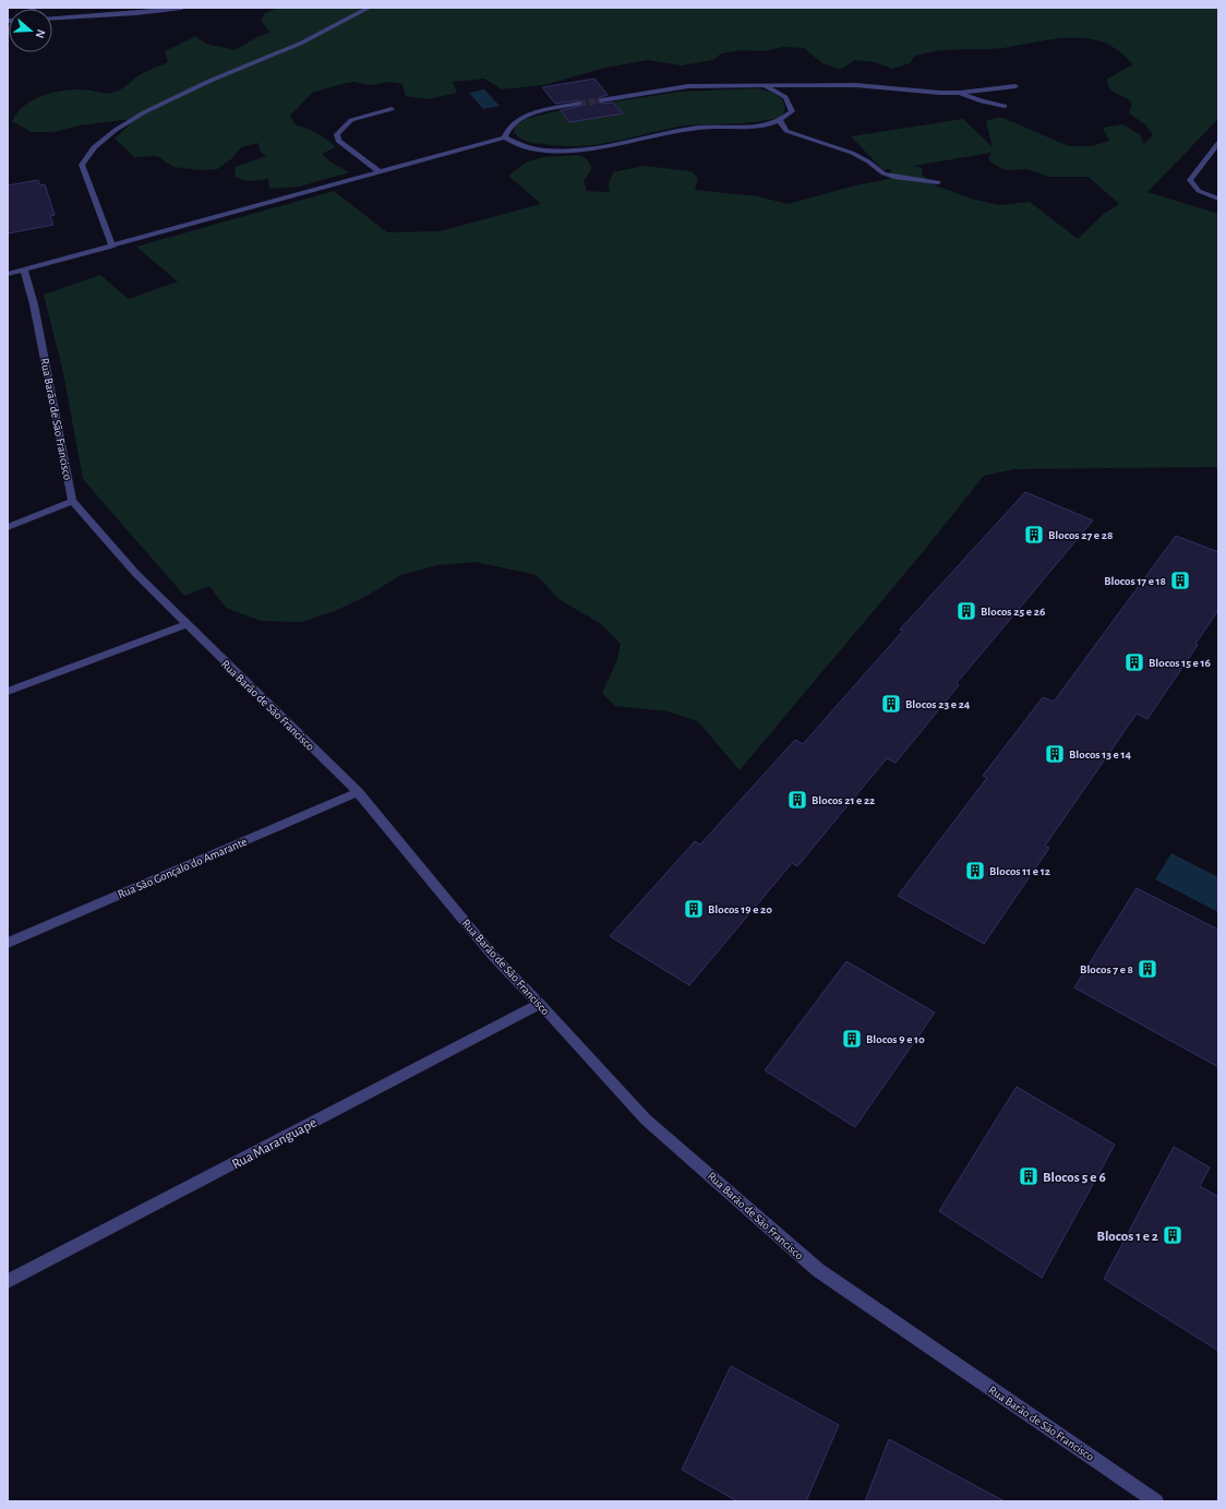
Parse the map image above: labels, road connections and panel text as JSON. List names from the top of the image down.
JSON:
{
  "streets": {
    "street": ["Rua Barão de São Francisco", "Rua São Gonçalo do Amarante", "Rua Maranguape"]
  },
  "crossings": [
    ["Rua Barão de São Francisco", "Rua São Gonçalo do Amarante"],
    ["Rua Barão de São Francisco", "Rua Maranguape"]
  ],
  "places": {
    "building": [
      "Blocos 27 e 28",
      "Blocos 17 e 18",
      "Blocos 25 e 26",
      "Blocos 15 e 16",
      "Blocos 23 e 24",
      "Blocos 13 e 14",
      "Blocos 21 e 22",
      "Blocos 11 e 12",
      "Blocos 19 e 20",
      "Blocos 7 e 8",
      "Blocos 9 e 10",
      "Blocos 5 e 6",
      "Blocos 1 e 2"
    ]
  },
  "north": "right"
}
